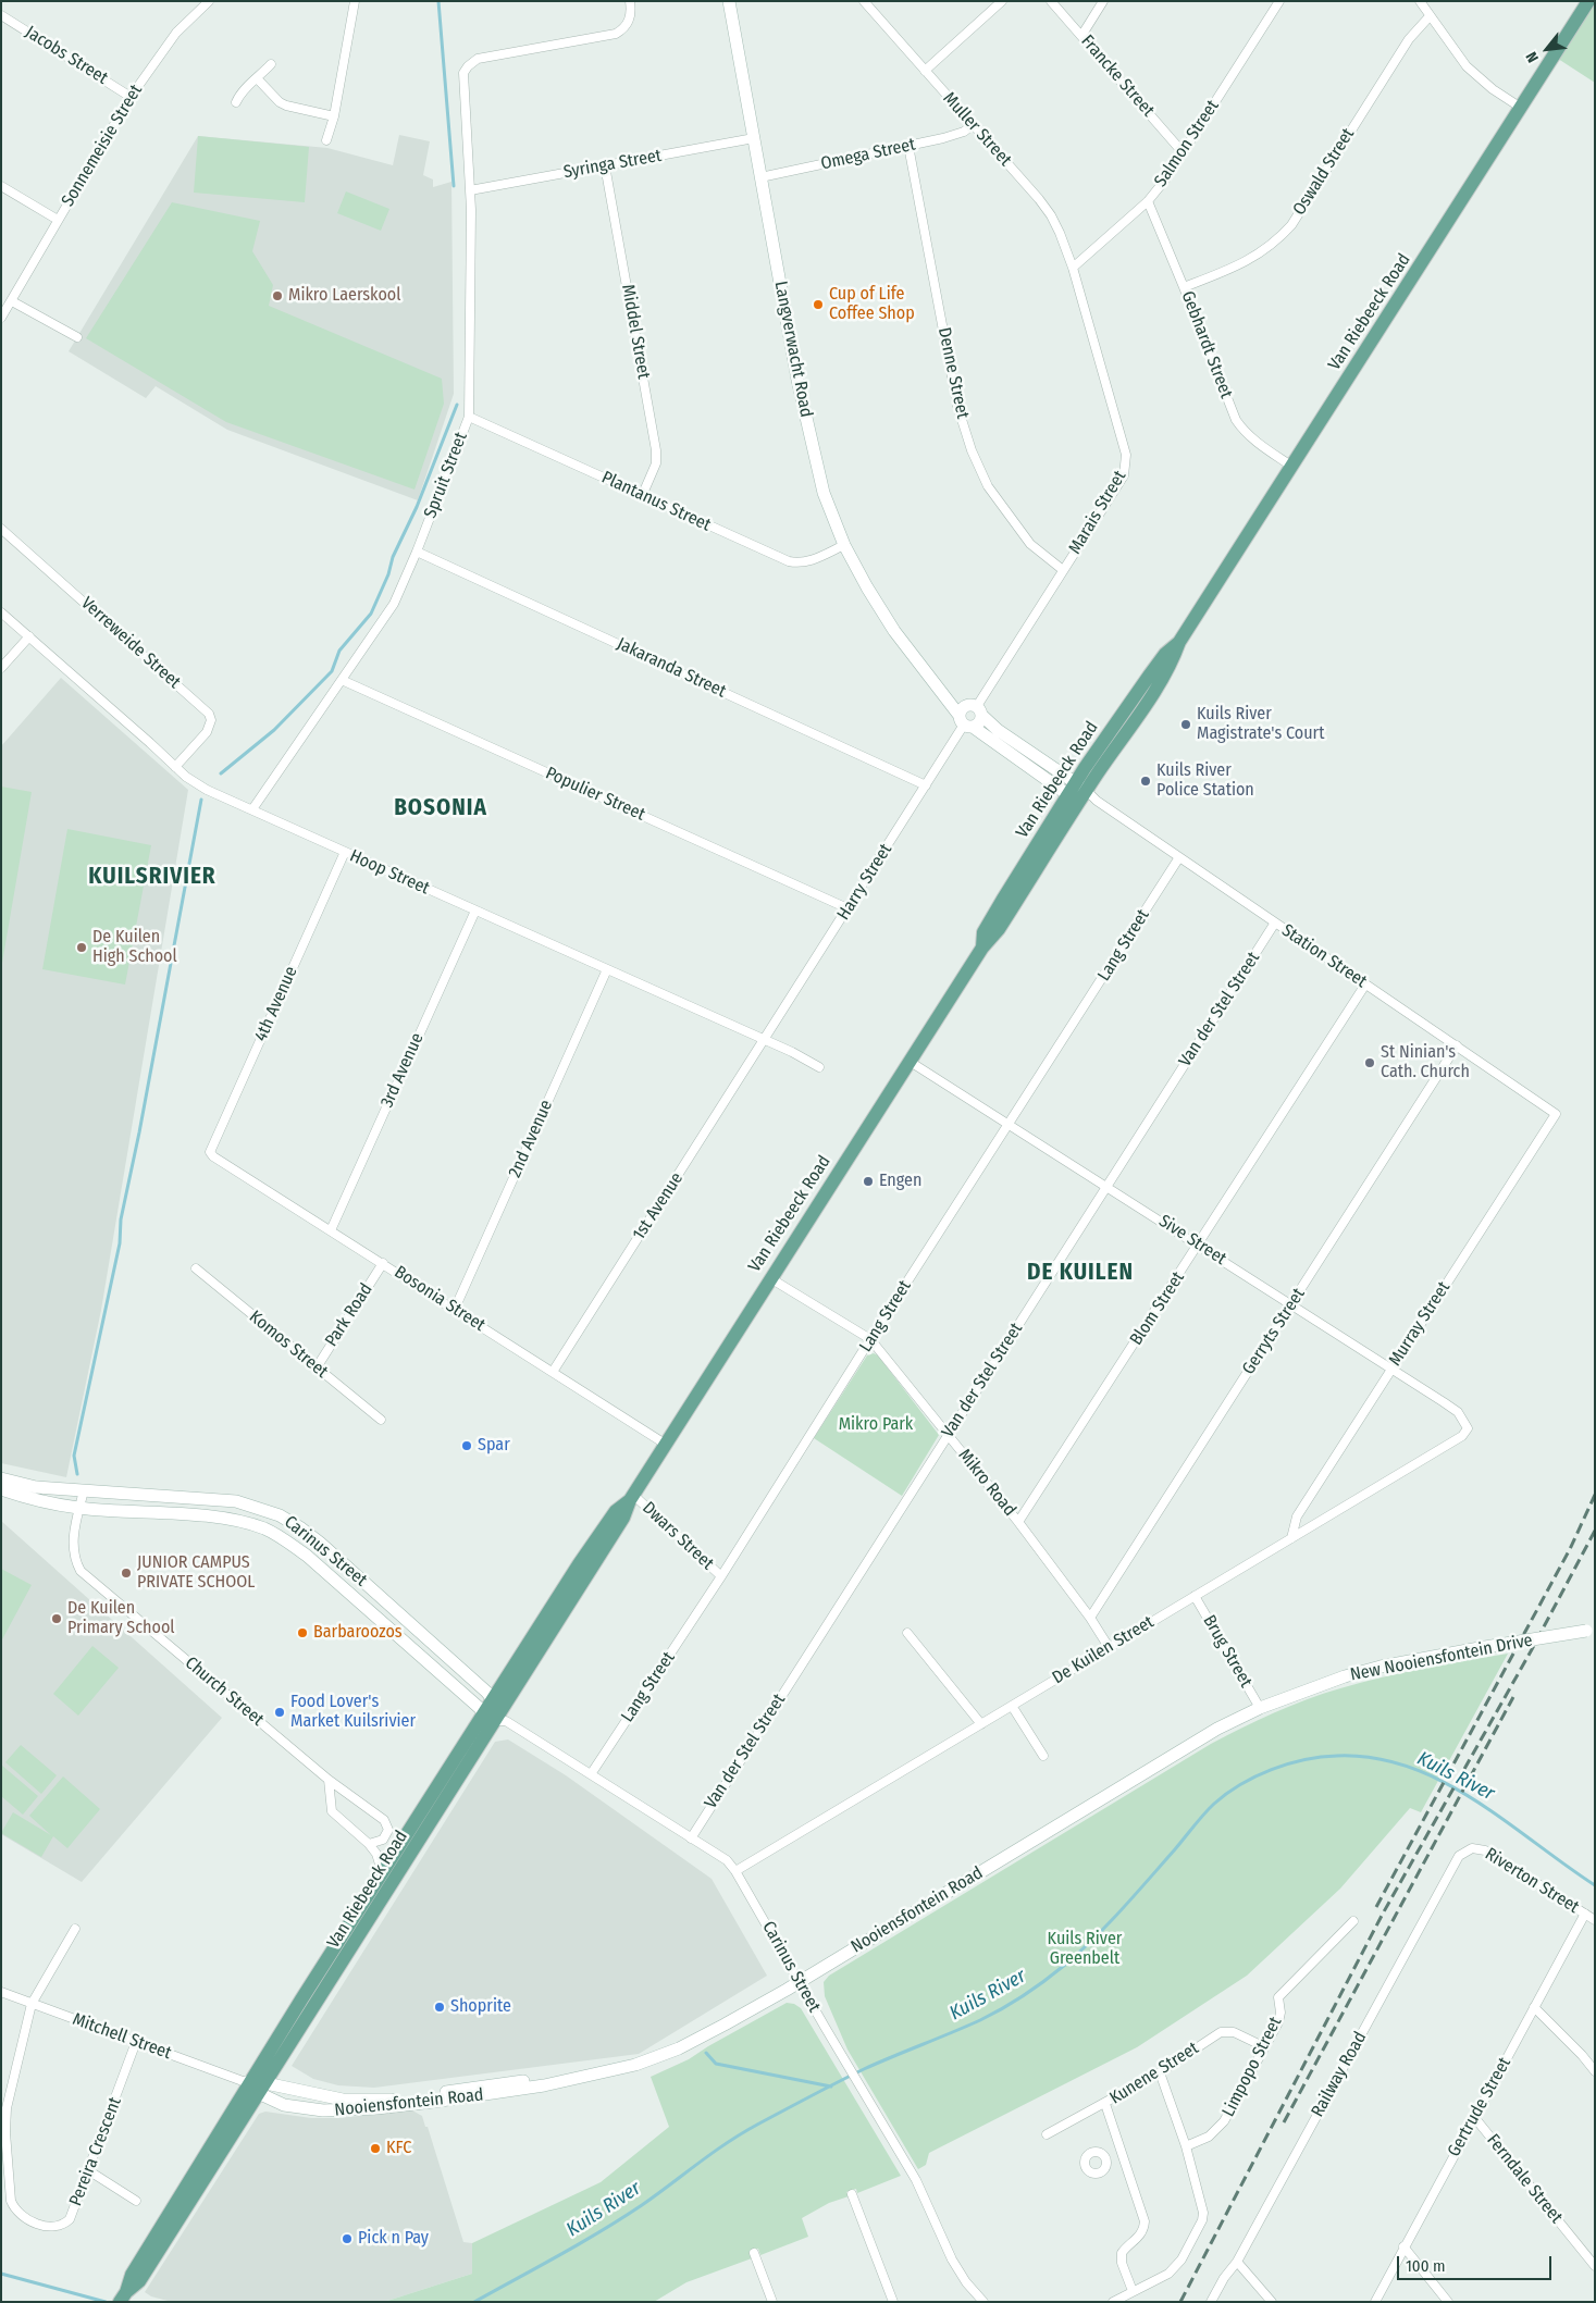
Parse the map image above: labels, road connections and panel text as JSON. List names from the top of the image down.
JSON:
{
  "streets": {
    "main road": ["Van Riebeeck Road"],
    "street": [
      "Jacobs Street",
      "Francke Street",
      "Muller Street",
      "Salmon Street",
      "Sonnemeisie Street",
      "Omega Street",
      "Syringa Street",
      "Oswald Street",
      "Middel Street",
      "Gebhardt Street",
      "Langverwacht Road",
      "Denne Street",
      "Spruit Street",
      "Plantanus Street",
      "Marais Street",
      "Verreweide Street",
      "Jakaranda Street",
      "Populier Street",
      "Hoop Street",
      "Harry Street",
      "Lang Street",
      "Station Street",
      "4th Avenue",
      "Van der Stel Street",
      "3rd Avenue",
      "2nd Avenue",
      "1st Avenue",
      "Sive Street",
      "Bosonia Street",
      "Blom Street",
      "Park Road",
      "Murray Street",
      "Gerryts Street",
      "Komos Street",
      "Mikro Road",
      "Dwars Street",
      "Carinus Street",
      "De Kuilen Street",
      "Brug Street",
      "New Nooiensfontein Drive",
      "Church Street",
      "Riverton Street",
      "Nooiensfontein Road",
      "Mitchell Street",
      "Limpopo Street",
      "Kunene Street",
      "Railway Road",
      "Gertrude Street",
      "Pereira Crescent",
      "Ferndale Street"
    ]
  },
  "crossings": [
    ["Jacobs Street", "Sonnemeisie Street"],
    ["Francke Street", "Salmon Street"],
    ["Muller Street", "Salmon Street"],
    ["Muller Street", "Omega Street"],
    ["Muller Street", "Marais Street"],
    ["Salmon Street", "Gebhardt Street"],
    ["Salmon Street", "Marais Street"],
    ["Omega Street", "Langverwacht Road"],
    ["Omega Street", "Denne Street"],
    ["Syringa Street", "Middel Street"],
    ["Syringa Street", "Langverwacht Road"],
    ["Syringa Street", "Spruit Street"],
    ["Oswald Street", "Gebhardt Street"],
    ["Van Riebeeck Road", "Gebhardt Street"],
    ["Van Riebeeck Road", "Langverwacht Road"],
    ["Van Riebeeck Road", "Station Street"],
    ["Van Riebeeck Road", "Sive Street"],
    ["Van Riebeeck Road", "Bosonia Street"],
    ["Van Riebeeck Road", "Mikro Road"],
    ["Van Riebeeck Road", "Dwars Street"],
    ["Van Riebeeck Road", "Carinus Street"],
    ["Van Riebeeck Road", "Nooiensfontein Road"],
    ["Van Riebeeck Road", "Mitchell Street"],
    ["Middel Street", "Plantanus Street"],
    ["Langverwacht Road", "Plantanus Street"],
    ["Langverwacht Road", "Marais Street"],
    ["Langverwacht Road", "Harry Street"],
    ["Langverwacht Road", "Station Street"],
    ["Denne Street", "Marais Street"],
    ["Spruit Street", "Plantanus Street"],
    ["Spruit Street", "Jakaranda Street"],
    ["Spruit Street", "Populier Street"],
    ["Spruit Street", "Hoop Street"],
    ["Marais Street", "Harry Street"],
    ["Verreweide Street", "Hoop Street"],
    ["Jakaranda Street", "Harry Street"],
    ["Populier Street", "Harry Street"],
    ["Hoop Street", "Harry Street"],
    ["Hoop Street", "4th Avenue"],
    ["Hoop Street", "3rd Avenue"],
    ["Hoop Street", "2nd Avenue"],
    ["Hoop Street", "1st Avenue"],
    ["Harry Street", "1st Avenue"],
    ["Lang Street", "Station Street"],
    ["Lang Street", "Sive Street"],
    ["Lang Street", "Mikro Road"],
    ["Lang Street", "Dwars Street"],
    ["Lang Street", "Carinus Street"],
    ["Station Street", "Van der Stel Street"],
    ["Station Street", "Blom Street"],
    ["Station Street", "Murray Street"],
    ["Station Street", "Gerryts Street"],
    ["4th Avenue", "Bosonia Street"],
    ["Van der Stel Street", "Sive Street"],
    ["Van der Stel Street", "Mikro Road"],
    ["Van der Stel Street", "Carinus Street"],
    ["3rd Avenue", "Bosonia Street"],
    ["2nd Avenue", "Bosonia Street"],
    ["1st Avenue", "Bosonia Street"],
    ["Sive Street", "Blom Street"],
    ["Sive Street", "Murray Street"],
    ["Sive Street", "Gerryts Street"],
    ["Sive Street", "De Kuilen Street"],
    ["Bosonia Street", "Park Road"],
    ["Blom Street", "Mikro Road"],
    ["Park Road", "Komos Street"],
    ["Murray Street", "De Kuilen Street"],
    ["Gerryts Street", "Mikro Road"],
    ["Mikro Road", "De Kuilen Street"],
    ["Carinus Street", "De Kuilen Street"],
    ["Carinus Street", "Church Street"],
    ["Carinus Street", "Nooiensfontein Road"],
    ["De Kuilen Street", "Brug Street"],
    ["Brug Street", "New Nooiensfontein Drive"],
    ["Brug Street", "Nooiensfontein Road"],
    ["New Nooiensfontein Drive", "Nooiensfontein Road"],
    ["Riverton Street", "Railway Road"],
    ["Riverton Street", "Gertrude Street"],
    ["Nooiensfontein Road", "Mitchell Street"],
    ["Mitchell Street", "Pereira Crescent"],
    ["Limpopo Street", "Kunene Street"],
    ["Gertrude Street", "Ferndale Street"]
  ],
  "districts": ["BOSONIA", "KUILSRIVIER", "DE KUILEN"],
  "water": ["Kuils River"],
  "parks": ["Mikro Park", "Kuils River Greenbelt"],
  "places": [
    "Mikro Laerskool",
    "Cup of Life Coffee Shop",
    "Kuils River Magistrate's Court",
    "Kuils River Police Station",
    "De Kuilen High School",
    "St Ninian's Cath. Church",
    "Engen",
    "Spar",
    "JUNIOR CAMPUS PRIVATE SCHOOL",
    "De Kuilen Primary School",
    "Barbaroozos",
    "Food Lover's Market Kuilsrivier",
    "Shoprite",
    "KFC",
    "Pick n Pay"
  ],
  "scale_bar": "100 m",
  "north": "bottom left"
}
